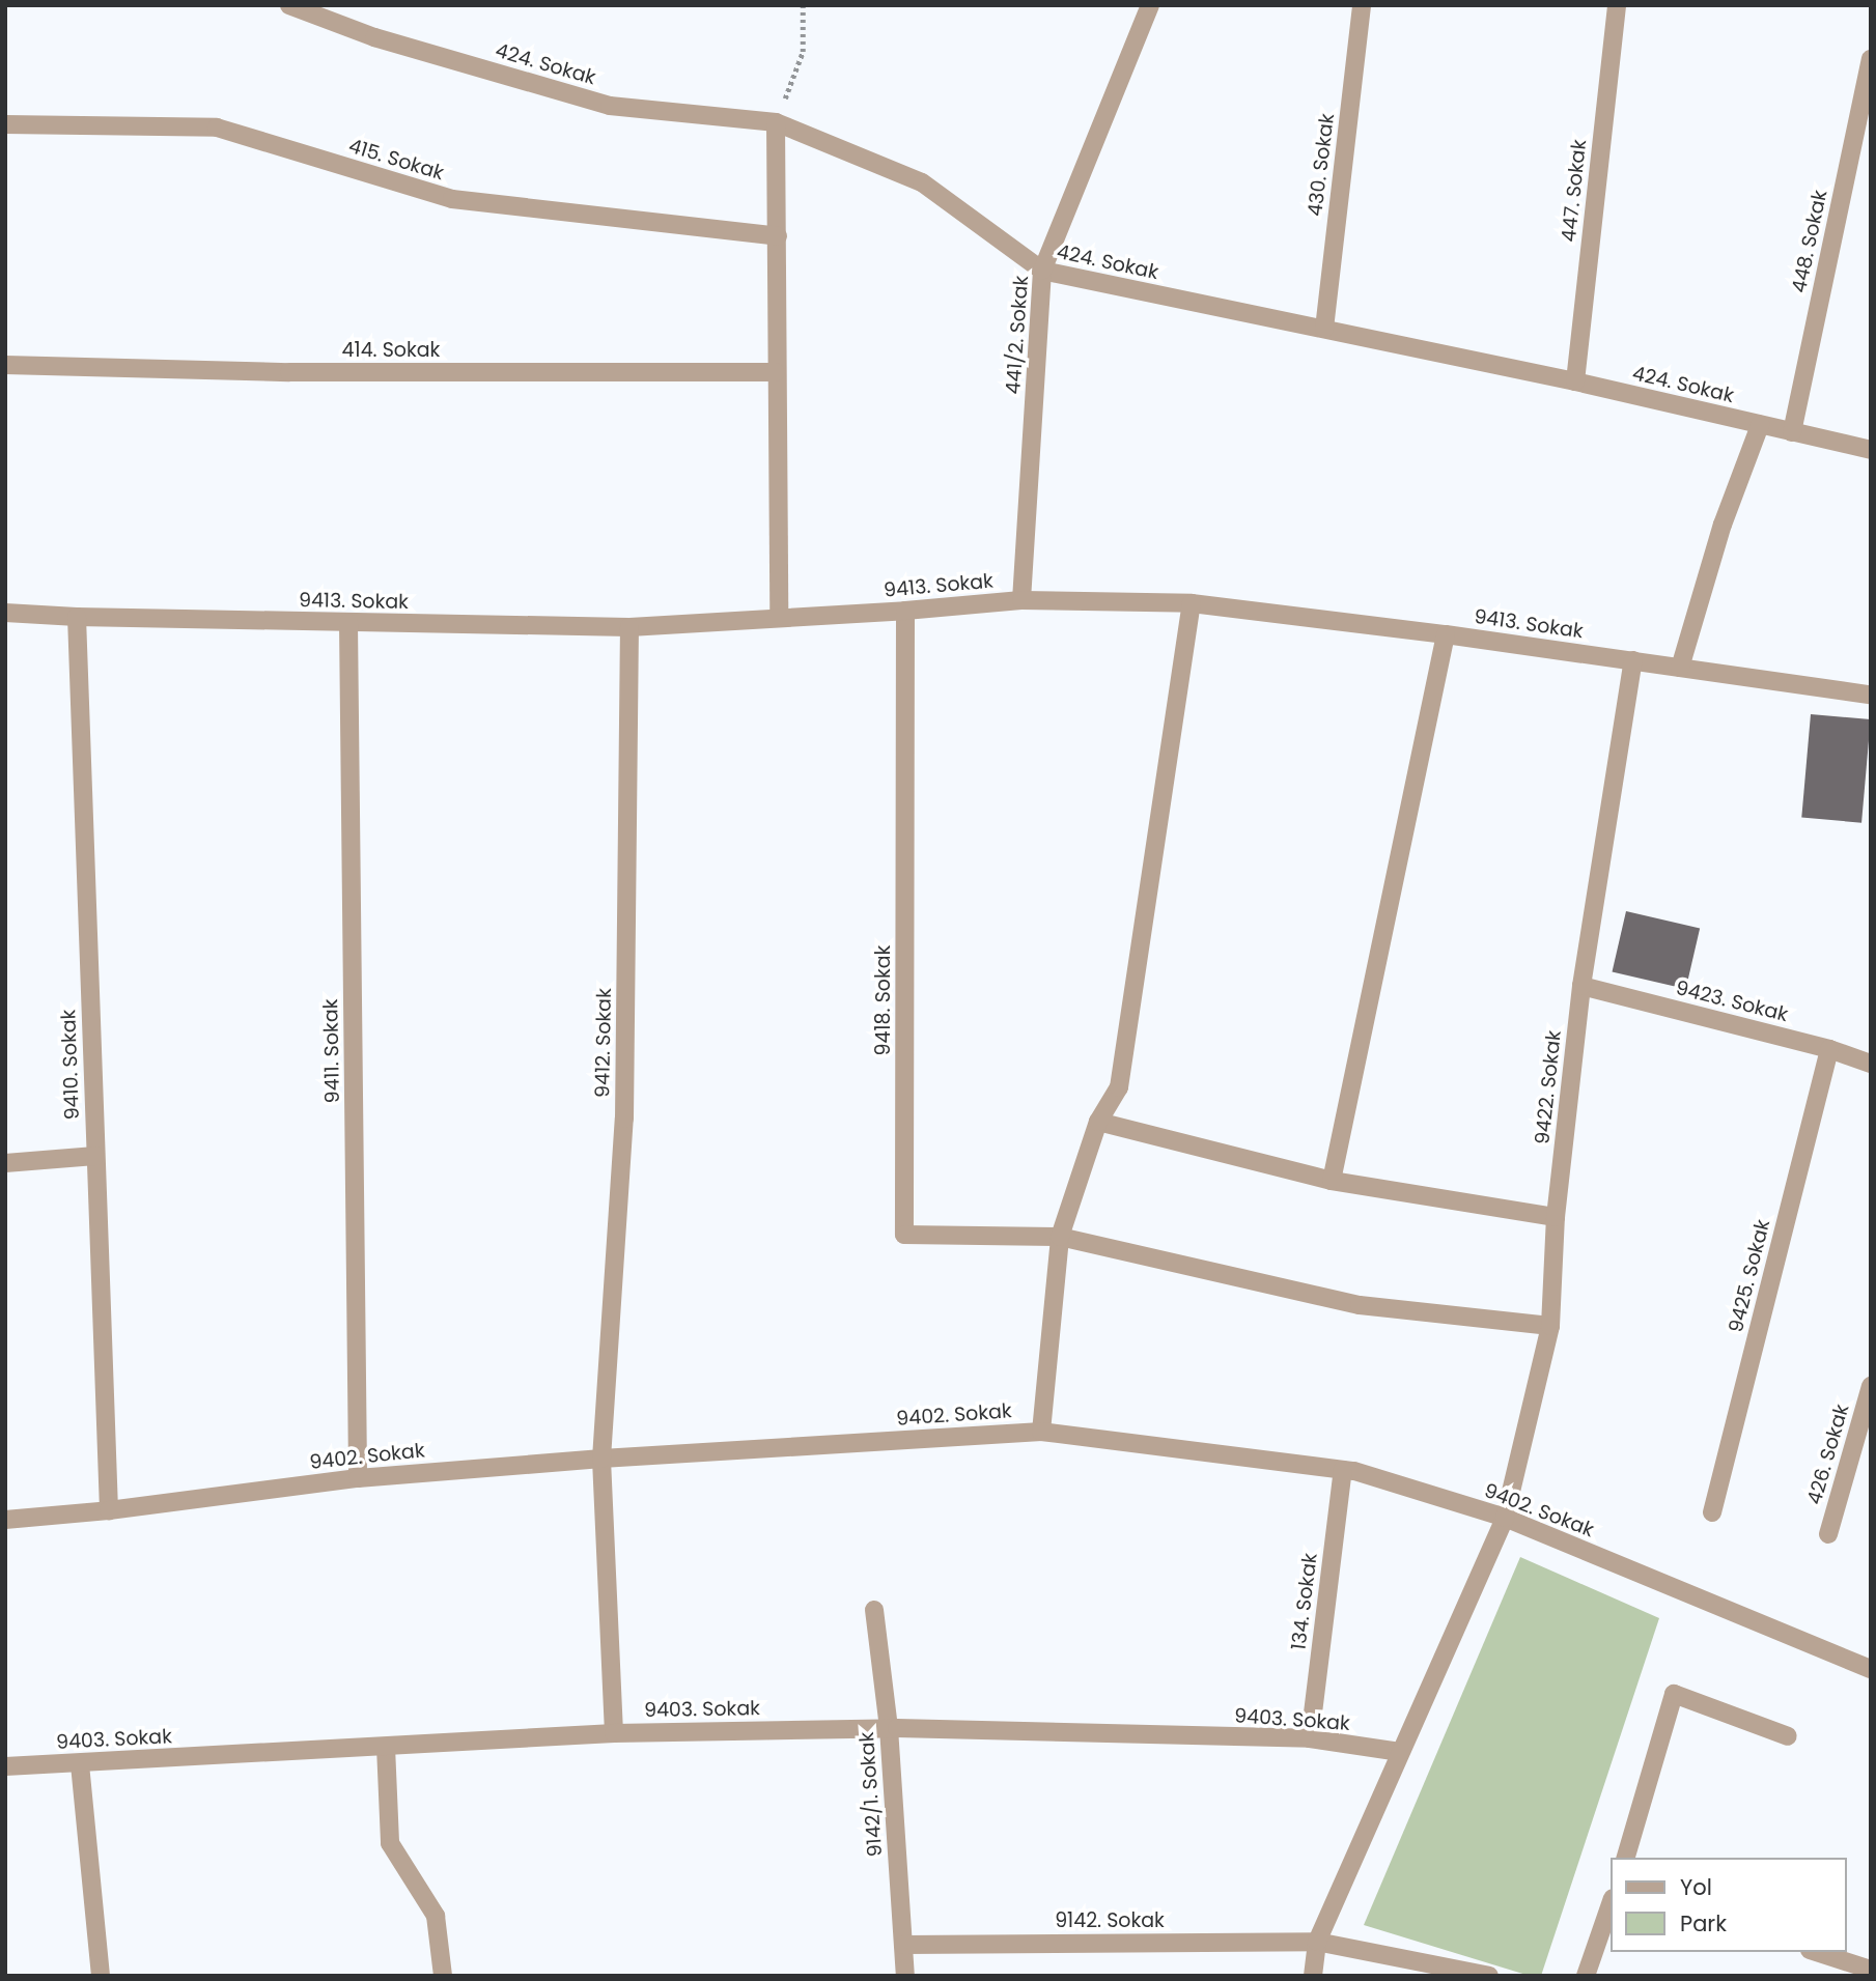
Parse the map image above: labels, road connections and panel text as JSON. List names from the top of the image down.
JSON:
{
  "streets": {
    "street": [
      "424. Sokak",
      "415. Sokak",
      "430. Sokak",
      "447. Sokak",
      "448. Sokak",
      "441/2. Sokak",
      "414. Sokak",
      "9413. Sokak",
      "9418. Sokak",
      "9423. Sokak",
      "9412. Sokak",
      "9411. Sokak",
      "9410. Sokak",
      "9422. Sokak",
      "9425. Sokak",
      "9402. Sokak",
      "426. Sokak",
      "134. Sokak",
      "9403. Sokak",
      "9142/1. Sokak",
      "9142. Sokak"
    ]
  },
  "crossings": [
    ["424. Sokak", "430. Sokak"],
    ["424. Sokak", "447. Sokak"],
    ["424. Sokak", "448. Sokak"],
    ["424. Sokak", "441/2. Sokak"],
    ["441/2. Sokak", "9413. Sokak"],
    ["9413. Sokak", "9418. Sokak"],
    ["9413. Sokak", "9412. Sokak"],
    ["9413. Sokak", "9411. Sokak"],
    ["9413. Sokak", "9410. Sokak"],
    ["9413. Sokak", "9422. Sokak"],
    ["9423. Sokak", "9422. Sokak"],
    ["9423. Sokak", "9425. Sokak"],
    ["9412. Sokak", "9402. Sokak"],
    ["9412. Sokak", "9403. Sokak"],
    ["9411. Sokak", "9402. Sokak"],
    ["9410. Sokak", "9402. Sokak"],
    ["9422. Sokak", "9402. Sokak"],
    ["9422. Sokak", "9403. Sokak"],
    ["9422. Sokak", "9142. Sokak"],
    ["9402. Sokak", "134. Sokak"],
    ["134. Sokak", "9403. Sokak"],
    ["9403. Sokak", "9142/1. Sokak"],
    ["9142/1. Sokak", "9142. Sokak"]
  ],
  "legend": ["Yol", "Park"]
}
